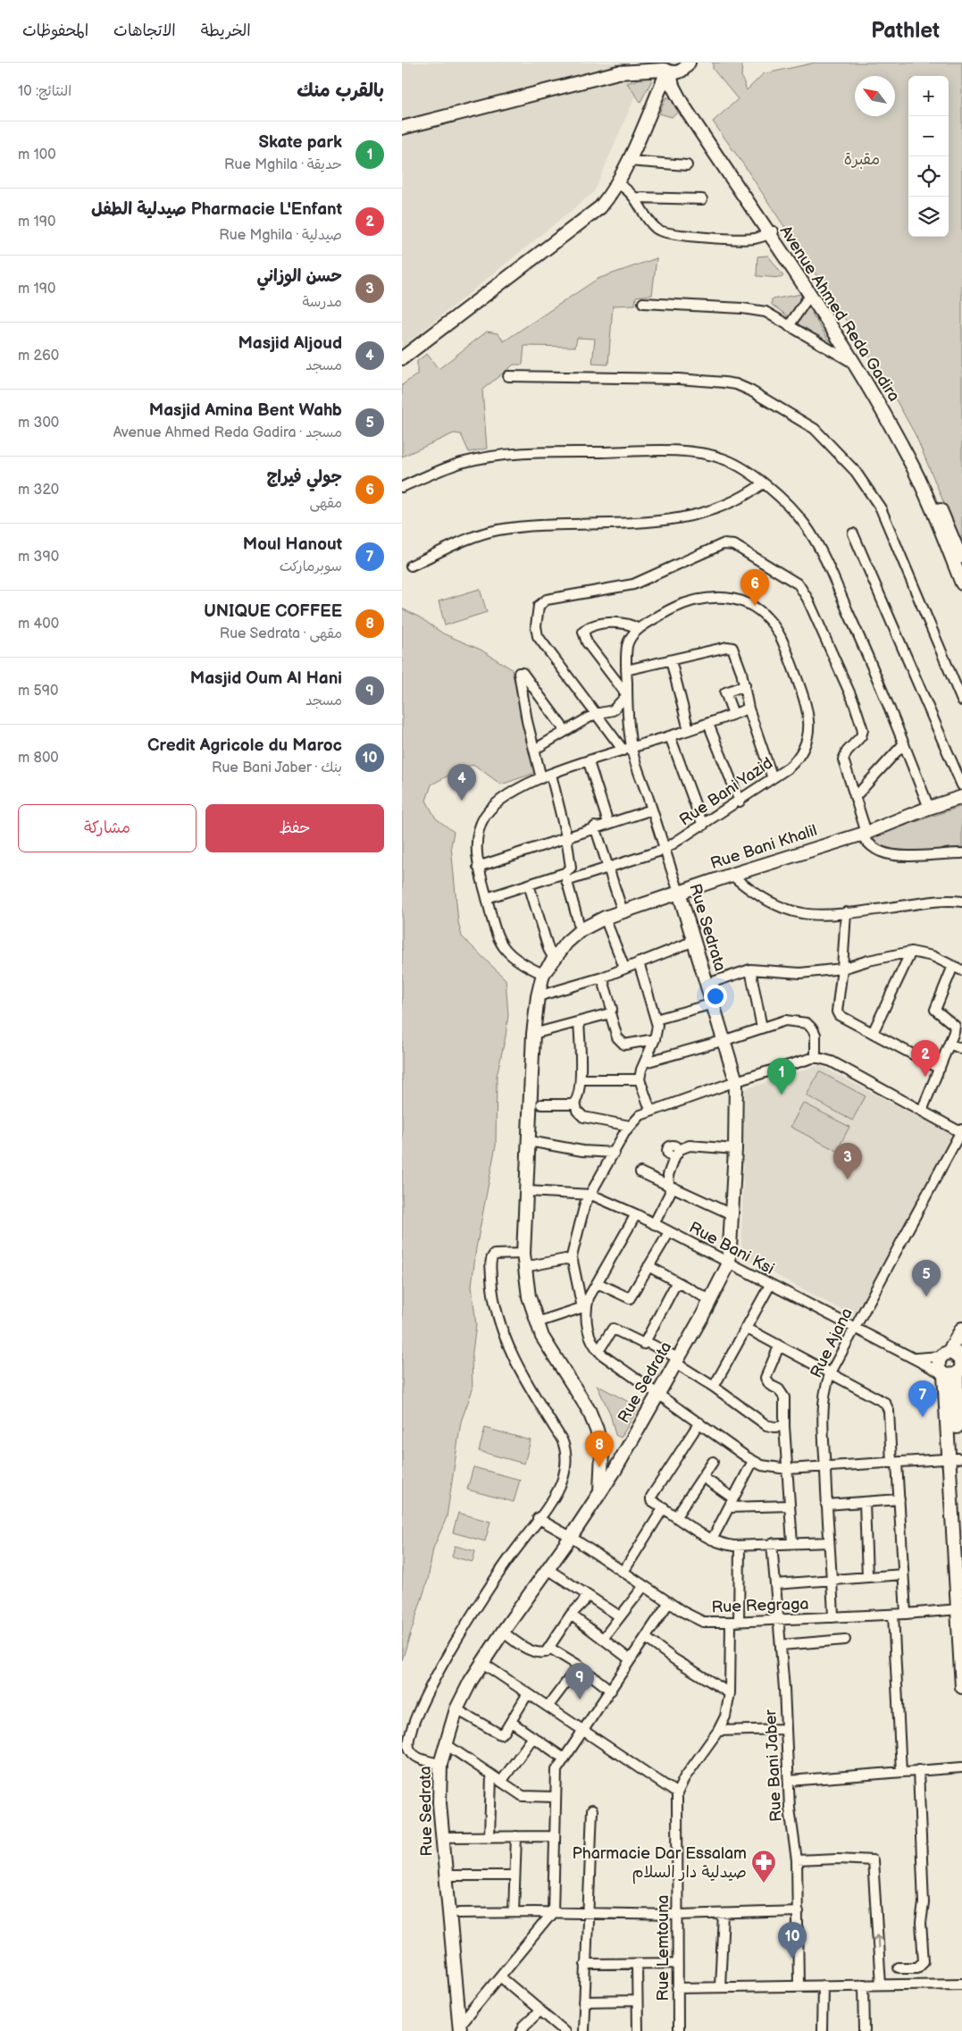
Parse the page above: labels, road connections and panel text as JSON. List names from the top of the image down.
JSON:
{
  "streets": {
    "street": [
      "Avenue Ahmed Reda Gadira",
      "Rue Bani Yazid",
      "Rue Bani Khalil",
      "Rue Sedrata",
      "Rue Bani Ksi",
      "Rue Ajana",
      "Rue Regraga",
      "Rue Bani Jaber",
      "Rue Lemtouna"
    ]
  },
  "crossings": [
    ["Rue Bani Yazid", "Rue Sedrata"],
    ["Rue Bani Khalil", "Rue Sedrata"],
    ["Rue Bani Khalil", "Rue Bani Ksi"],
    ["Rue Sedrata", "Rue Bani Ksi"],
    ["Rue Sedrata", "Rue Regraga"],
    ["Rue Bani Ksi", "Rue Ajana"],
    ["Rue Ajana", "Rue Regraga"],
    ["Rue Regraga", "Rue Bani Jaber"],
    ["Rue Regraga", "Rue Lemtouna"]
  ],
  "parks": ["مقبرة"],
  "places": {
    "pharmacy": ["Pharmacie Dar Essalam صيدلية دار السلام"]
  },
  "north": "top left",
  "page": {
    "header": "Pathlet",
    "nav": ["الخريطة", "الاتجاهات", "المحفوظات"],
    "heading": ["بالقرب منك", "النتائج: 10"],
    "map_buttons": ["+", "−"],
    "list": [
      {
        "mark": "1",
        "name": "Skate park",
        "note": "حديقة · Rue Mghila",
        "value": "100 m"
      },
      {
        "mark": "2",
        "name": "Pharmacie L'Enfant صيدلية الطفل",
        "note": "صيدلية · Rue Mghila",
        "value": "190 m"
      },
      {
        "mark": "3",
        "name": "حسن الوزاني",
        "note": "مدرسة",
        "value": "190 m"
      },
      {
        "mark": "4",
        "name": "Masjid Aljoud",
        "note": "مسجد",
        "value": "260 m"
      },
      {
        "mark": "5",
        "name": "Masjid Amina Bent Wahb",
        "note": "مسجد · Avenue Ahmed Reda Gadira",
        "value": "300 m"
      },
      {
        "mark": "6",
        "name": "جولي فيراج",
        "note": "مقهى",
        "value": "320 m"
      },
      {
        "mark": "7",
        "name": "Moul Hanout",
        "note": "سوبرماركت",
        "value": "390 m"
      },
      {
        "mark": "8",
        "name": "UNIQUE COFFEE",
        "note": "مقهى · Rue Sedrata",
        "value": "400 m"
      },
      {
        "mark": "9",
        "name": "Masjid Oum Al Hani",
        "note": "مسجد",
        "value": "590 m"
      },
      {
        "mark": "10",
        "name": "Credit Agricole du Maroc",
        "note": "بنك · Rue Bani Jaber",
        "value": "800 m"
      }
    ],
    "pins": [
      "6",
      "4",
      "2",
      "1",
      "3",
      "5",
      "7",
      "8",
      "9",
      "10"
    ],
    "buttons": ["حفظ", "مشاركة"]
  }
}
